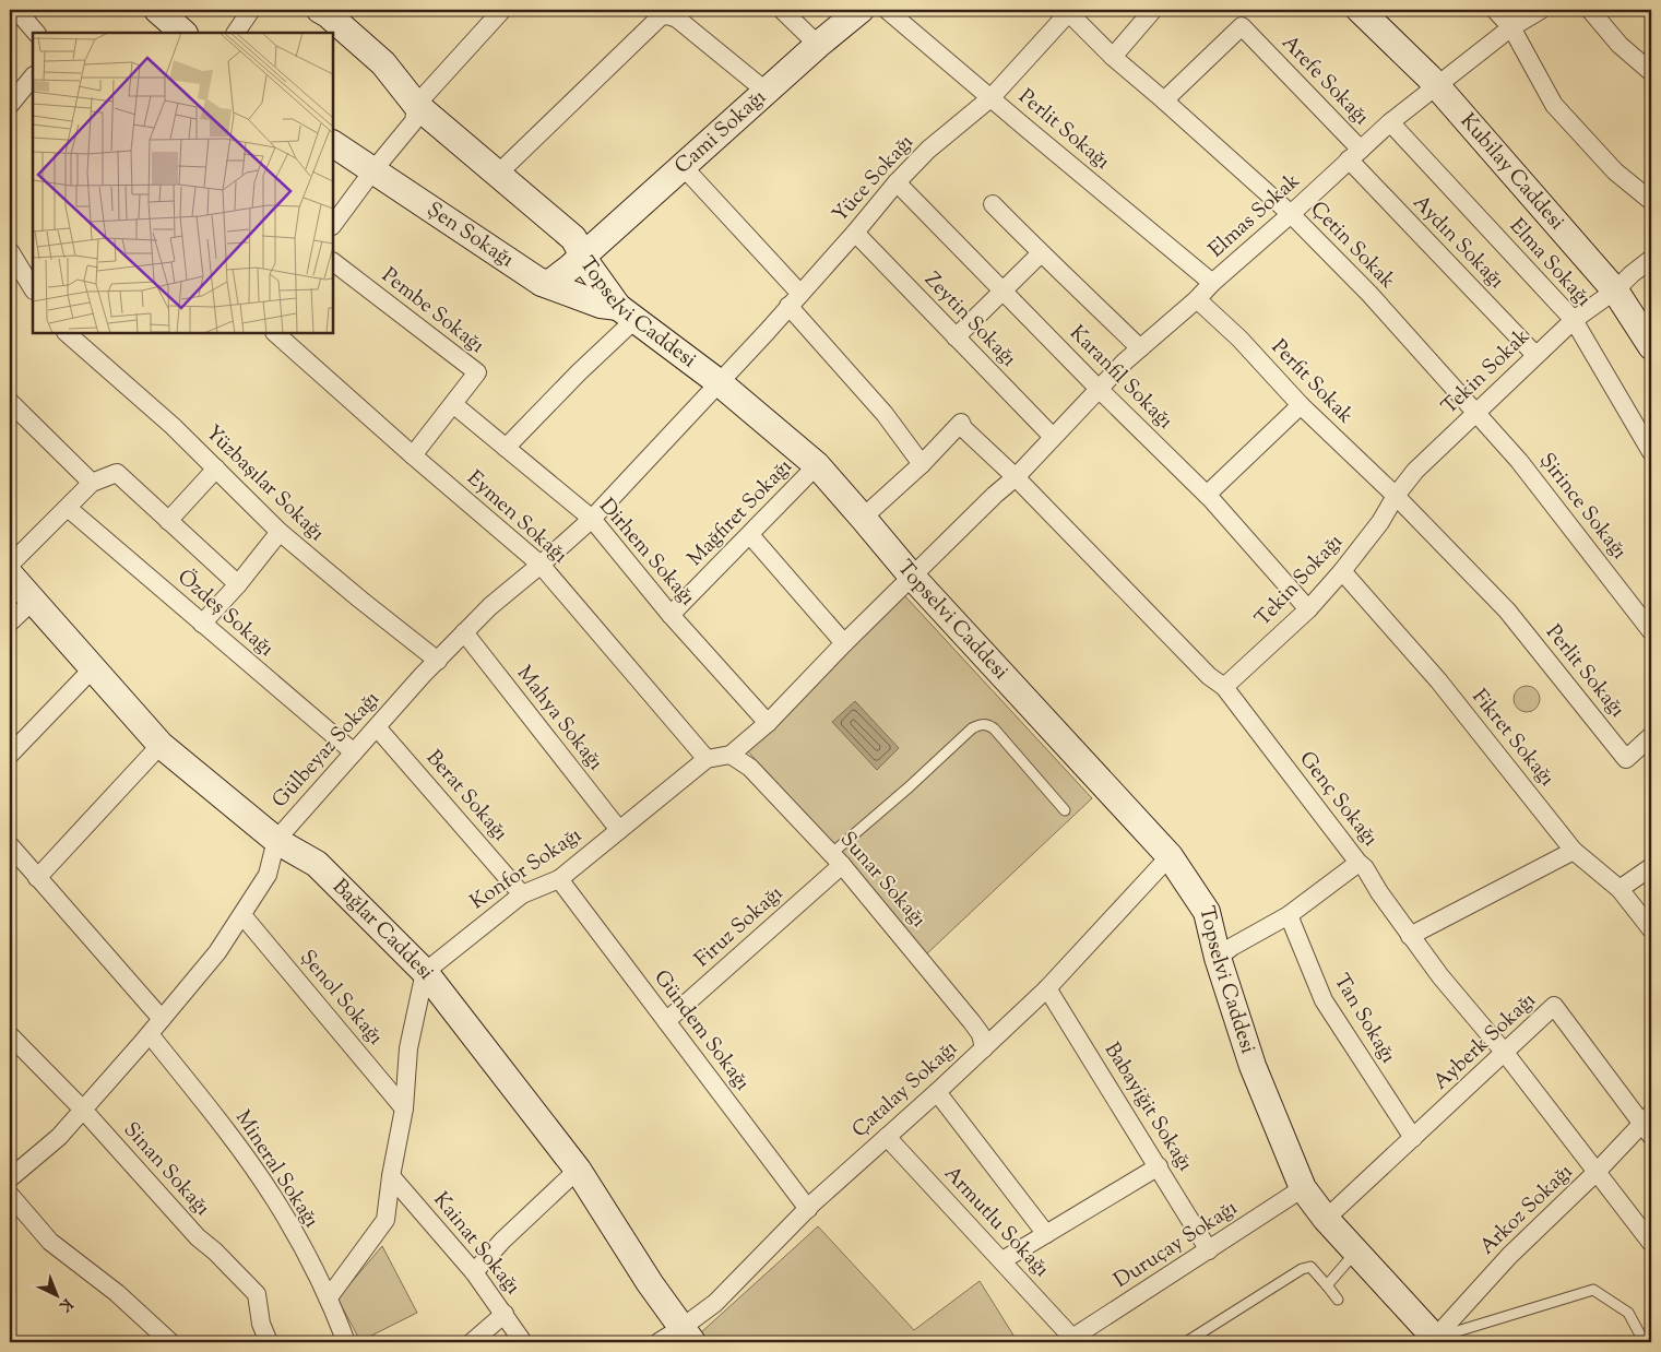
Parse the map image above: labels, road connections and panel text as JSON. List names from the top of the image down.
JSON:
{
  "streets": {
    "street": [
      "Arefe Sokağı",
      "Perlit Sokağı",
      "Cami Sokağı",
      "Kubilay Caddesi",
      "Yüce Sokağı",
      "Elmas Sokak",
      "Şen Sokağı",
      "Aydın Sokağı",
      "Çetin Sokak",
      "Elma Sokağı",
      "Topselvi Caddesi",
      "Pembe Sokağı",
      "Zeytin Sokağı",
      "Tekin Sokak",
      "Karanfil Sokağı",
      "Perfit Sokak",
      "Yüzbaşılar Sokağı",
      "Şirince Sokağı",
      "Mağfiret Sokağı",
      "Eymen Sokağı",
      "Dirhem Sokağı",
      "Tekin Sokağı",
      "Özdeş Sokağı",
      "Mahya Sokağı",
      "Fikret Sokağı",
      "Gülbeyaz Sokağı",
      "Berat Sokağı",
      "Genç Sokağı",
      "Konfor Sokağı",
      "Sunar Sokağı",
      "Firuz Sokağı",
      "Bağlar Caddesi",
      "Şenol Sokağı",
      "Tan Sokağı",
      "Gündem Sokağı",
      "Ayberk Sokağı",
      "Çatalay Sokağı",
      "Babayiğit Sokağı",
      "Sinan Sokağı",
      "Mineral Sokağı",
      "Arkoz Sokağı",
      "Armutlu Sokağı",
      "Kainat Sokağı",
      "Duruçay Sokağı"
    ]
  },
  "crossings": [
    ["Arefe Sokağı", "Elmas Sokak"],
    ["Arefe Sokağı", "Aydın Sokağı"],
    ["Arefe Sokağı", "Çetin Sokak"],
    ["Perlit Sokağı", "Yüce Sokağı"],
    ["Perlit Sokağı", "Elmas Sokak"],
    ["Perlit Sokağı", "Perfit Sokak"],
    ["Cami Sokağı", "Şen Sokağı"],
    ["Cami Sokağı", "Topselvi Caddesi"],
    ["Kubilay Caddesi", "Elmas Sokak"],
    ["Kubilay Caddesi", "Tekin Sokak"],
    ["Yüce Sokağı", "Çetin Sokak"],
    ["Yüce Sokağı", "Topselvi Caddesi"],
    ["Yüce Sokağı", "Zeytin Sokağı"],
    ["Yüce Sokağı", "Karanfil Sokağı"],
    ["Yüce Sokağı", "Gülbeyaz Sokağı"],
    ["Elmas Sokak", "Aydın Sokağı"],
    ["Elmas Sokak", "Çetin Sokak"],
    ["Elmas Sokak", "Elma Sokağı"],
    ["Elmas Sokak", "Topselvi Caddesi"],
    ["Elmas Sokak", "Zeytin Sokağı"],
    ["Elmas Sokak", "Karanfil Sokağı"],
    ["Elmas Sokak", "Perfit Sokak"],
    ["Elmas Sokak", "Genç Sokağı"],
    ["Şen Sokağı", "Topselvi Caddesi"],
    ["Aydın Sokağı", "Tekin Sokak"],
    ["Çetin Sokak", "Tekin Sokak"],
    ["Çetin Sokak", "Şirince Sokağı"],
    ["Elma Sokağı", "Tekin Sokak"],
    ["Topselvi Caddesi", "Mağfiret Sokağı"],
    ["Topselvi Caddesi", "Gülbeyaz Sokağı"],
    ["Topselvi Caddesi", "Ayberk Sokağı"],
    ["Topselvi Caddesi", "Çatalay Sokağı"],
    ["Topselvi Caddesi", "Arkoz Sokağı"],
    ["Topselvi Caddesi", "Duruçay Sokağı"],
    ["Pembe Sokağı", "Eymen Sokağı"],
    ["Pembe Sokağı", "Dirhem Sokağı"],
    ["Tekin Sokak", "Perfit Sokak"],
    ["Tekin Sokak", "Şirince Sokağı"],
    ["Tekin Sokak", "Tekin Sokağı"],
    ["Karanfil Sokağı", "Tekin Sokağı"],
    ["Perfit Sokak", "Tekin Sokağı"],
    ["Yüzbaşılar Sokağı", "Gülbeyaz Sokağı"],
    ["Mağfiret Sokağı", "Dirhem Sokağı"],
    ["Eymen Sokağı", "Gülbeyaz Sokağı"],
    ["Eymen Sokağı", "Konfor Sokağı"],
    ["Dirhem Sokağı", "Gülbeyaz Sokağı"],
    ["Tekin Sokağı", "Fikret Sokağı"],
    ["Tekin Sokağı", "Genç Sokağı"],
    ["Özdeş Sokağı", "Gülbeyaz Sokağı"],
    ["Mahya Sokağı", "Gülbeyaz Sokağı"],
    ["Mahya Sokağı", "Konfor Sokağı"],
    ["Gülbeyaz Sokağı", "Berat Sokağı"],
    ["Gülbeyaz Sokağı", "Bağlar Caddesi"],
    ["Gülbeyaz Sokağı", "Şenol Sokağı"],
    ["Gülbeyaz Sokağı", "Sinan Sokağı"],
    ["Gülbeyaz Sokağı", "Mineral Sokağı"],
    ["Berat Sokağı", "Konfor Sokağı"],
    ["Genç Sokağı", "Ayberk Sokağı"],
    ["Genç Sokağı", "Arkoz Sokağı"],
    ["Konfor Sokağı", "Sunar Sokağı"],
    ["Konfor Sokağı", "Bağlar Caddesi"],
    ["Konfor Sokağı", "Gündem Sokağı"],
    ["Sunar Sokağı", "Firuz Sokağı"],
    ["Sunar Sokağı", "Çatalay Sokağı"],
    ["Firuz Sokağı", "Gündem Sokağı"],
    ["Bağlar Caddesi", "Çatalay Sokağı"],
    ["Tan Sokağı", "Ayberk Sokağı"],
    ["Gündem Sokağı", "Çatalay Sokağı"],
    ["Ayberk Sokağı", "Arkoz Sokağı"],
    ["Çatalay Sokağı", "Babayiğit Sokağı"],
    ["Çatalay Sokağı", "Armutlu Sokağı"],
    ["Babayiğit Sokağı", "Duruçay Sokağı"],
    ["Armutlu Sokağı", "Duruçay Sokağı"]
  ],
  "north": "bottom right"
}
